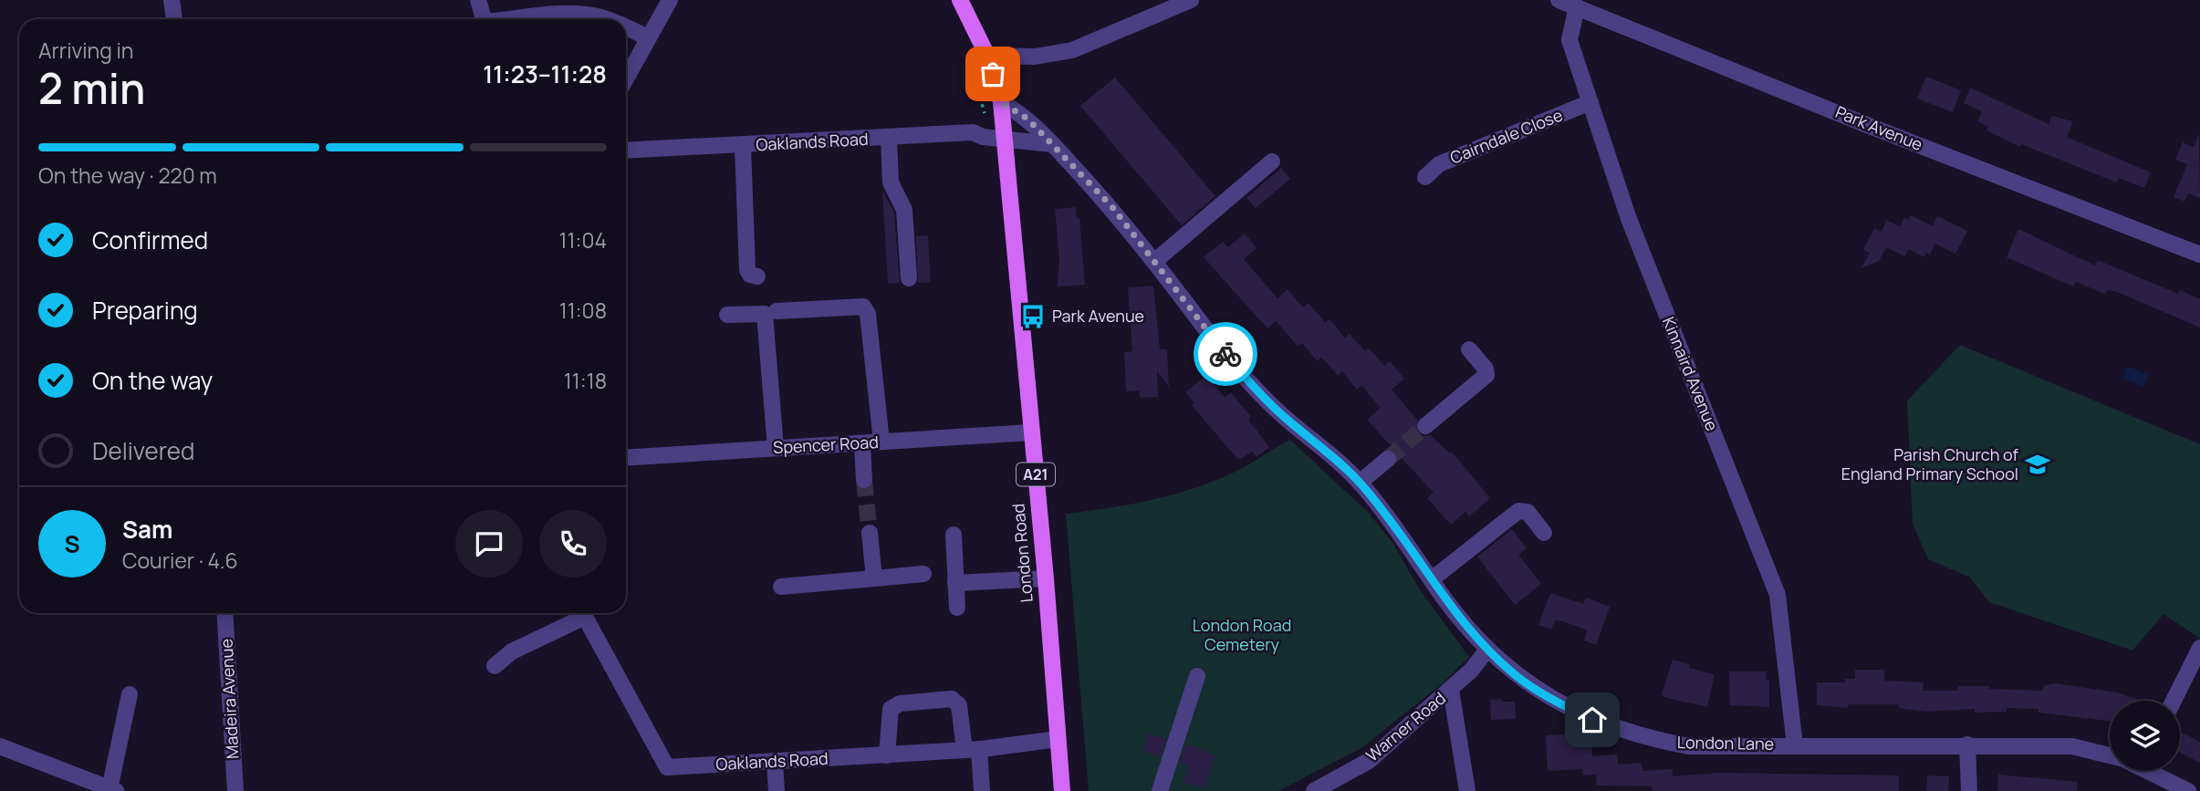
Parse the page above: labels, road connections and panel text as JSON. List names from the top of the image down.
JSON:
{
  "streets": {
    "main road": ["A21", "London Road"],
    "street": [
      "Park Avenue",
      "Cairndale Close",
      "Oaklands Road",
      "Kinnaird Avenue",
      "Spencer Road",
      "Madeira Avenue",
      "Warner Road",
      "London Lane"
    ]
  },
  "crossings": [
    ["Park Avenue", "Kinnaird Avenue"],
    ["Cairndale Close", "Kinnaird Avenue"],
    ["Oaklands Road", "A21"],
    ["Oaklands Road", "London Road"],
    ["Kinnaird Avenue", "London Lane"],
    ["Spencer Road", "London Road"],
    ["A21", "London Road"],
    ["A21", "London Lane"],
    ["Warner Road", "London Lane"]
  ],
  "parks": ["London Road Cemetery"],
  "places": {
    "bus stop": ["Park Avenue"],
    "school or university": ["Parish Church of England Primary School"]
  },
  "page": {
    "heading": ["2 min", "Arriving in", "11:23–11:28"],
    "panel": ["Sam", "Courier · 4.6"],
    "bar": "On the way · 220 m",
    "list": [
      ["Confirmed", "11:04"],
      ["Preparing", "11:08"],
      ["On the way", "11:18"],
      "Delivered"
    ],
    "round": "S"
  }
}
